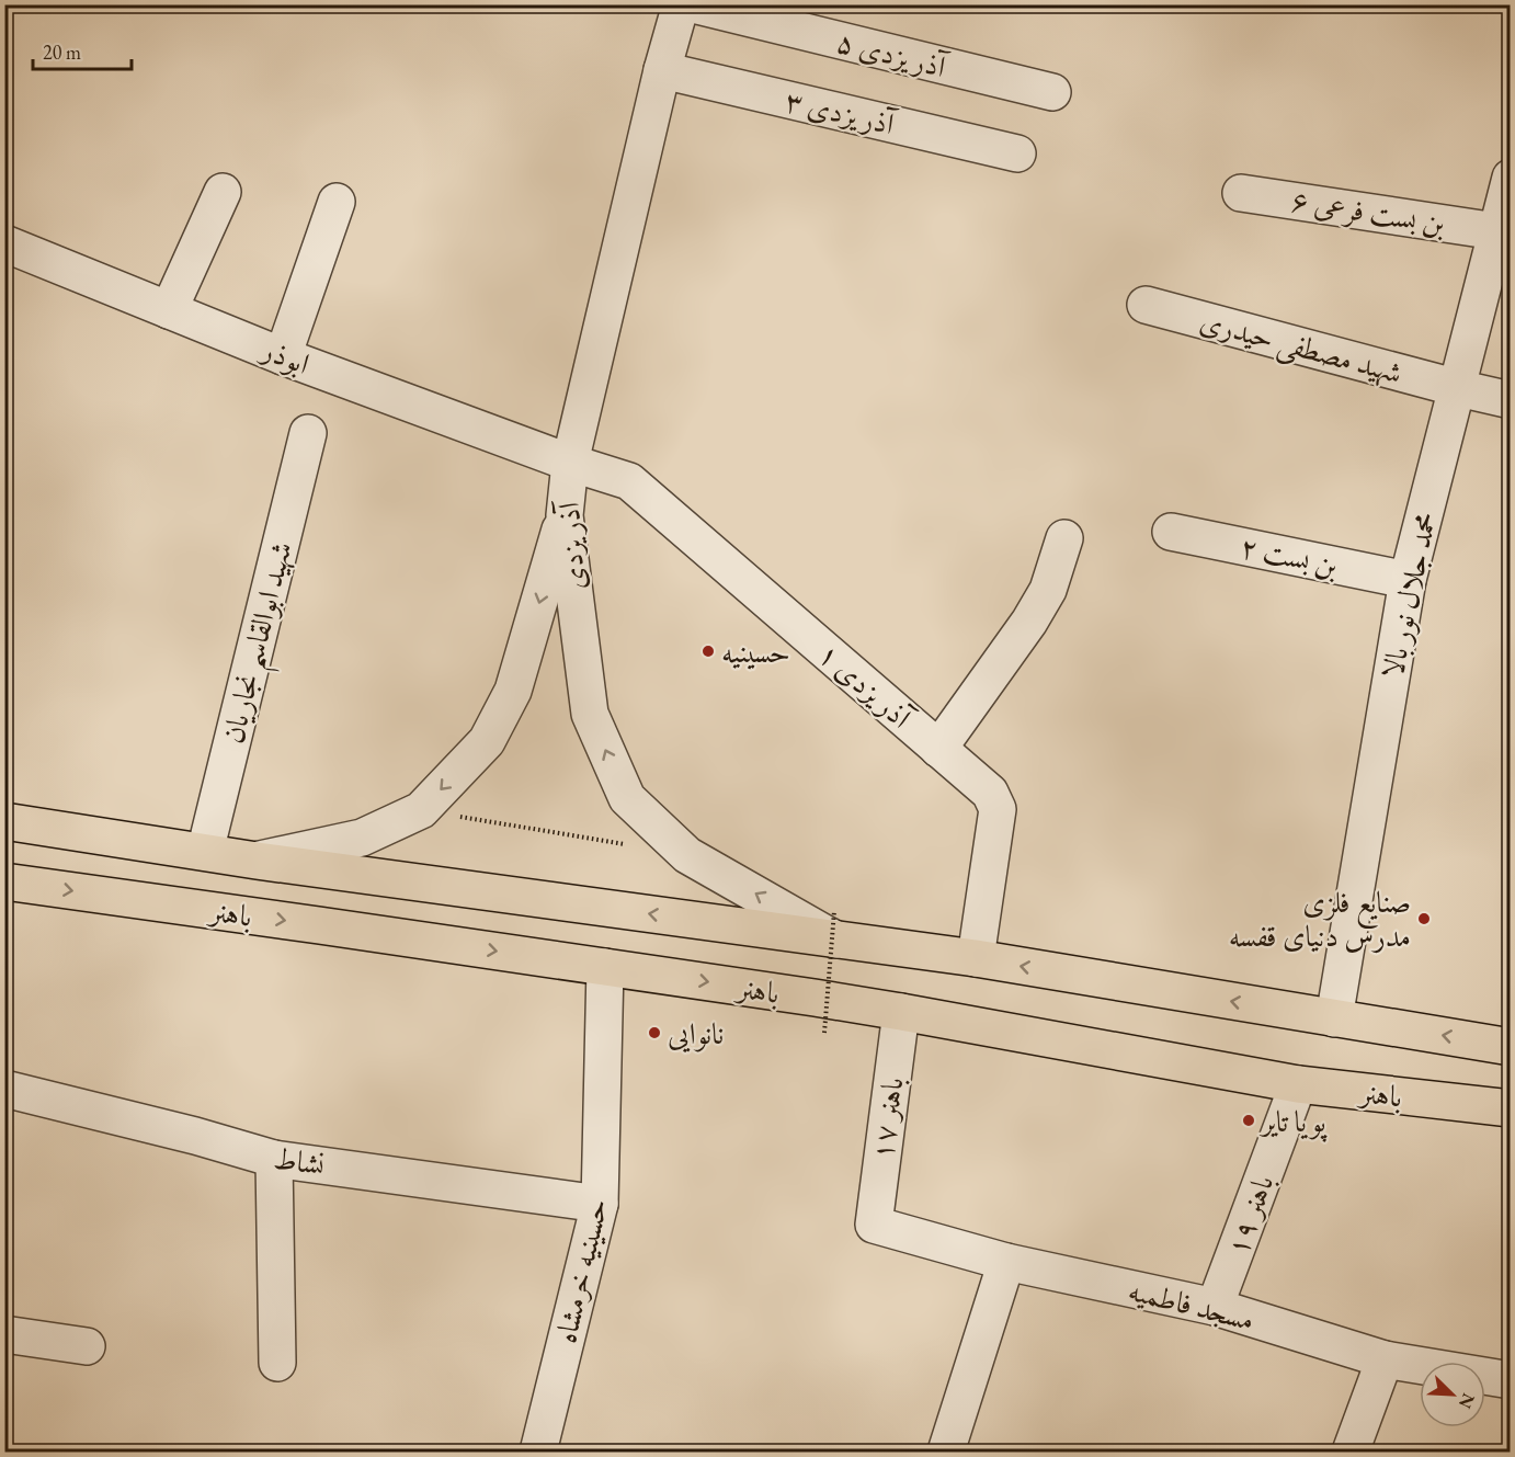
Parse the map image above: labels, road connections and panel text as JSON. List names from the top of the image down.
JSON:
{
  "streets": {
    "main road": ["باهنر"],
    "street": [
      "آذر یزدی ۵",
      "آذر یزدی ۳",
      "بن بست فرعی ۶",
      "شهید مصطفی حیدری",
      "ابوذر",
      "آذر یزدی",
      "بن بست ۲",
      "محمد جلال نور بالا",
      "شهید ابوالقاسم نجاریان",
      "آذر یزدی ۱",
      "باهنر ۱۷",
      "نشاط",
      "باهنر ۱۹",
      "حسینیه خرمشاه",
      "مسجد فاطمیه"
    ]
  },
  "crossings": [
    ["آذر یزدی ۳", "آذر یزدی"],
    ["بن بست فرعی ۶", "محمد جلال نور بالا"],
    ["شهید مصطفی حیدری", "محمد جلال نور بالا"],
    ["ابوذر", "آذر یزدی"],
    ["ابوذر", "آذر یزدی ۱"],
    ["آذر یزدی", "آذر یزدی ۱"],
    ["آذر یزدی", "باهنر"],
    ["بن بست ۲", "محمد جلال نور بالا"],
    ["محمد جلال نور بالا", "باهنر"],
    ["شهید ابوالقاسم نجاریان", "باهنر"],
    ["آذر یزدی ۱", "باهنر"],
    ["باهنر", "باهنر ۱۷"],
    ["باهنر", "باهنر ۱۹"],
    ["باهنر", "حسینیه خرمشاه"],
    ["باهنر ۱۷", "مسجد فاطمیه"],
    ["نشاط", "حسینیه خرمشاه"],
    ["باهنر ۱۹", "مسجد فاطمیه"]
  ],
  "one_way": ["آذر یزدی"],
  "places": [
    "حسینیه",
    "صنایع فلزی مدرس دنیای قفسه",
    "نانوایی",
    "پویا تایر"
  ],
  "scale_bar": "20 m",
  "north": "bottom right"
}
